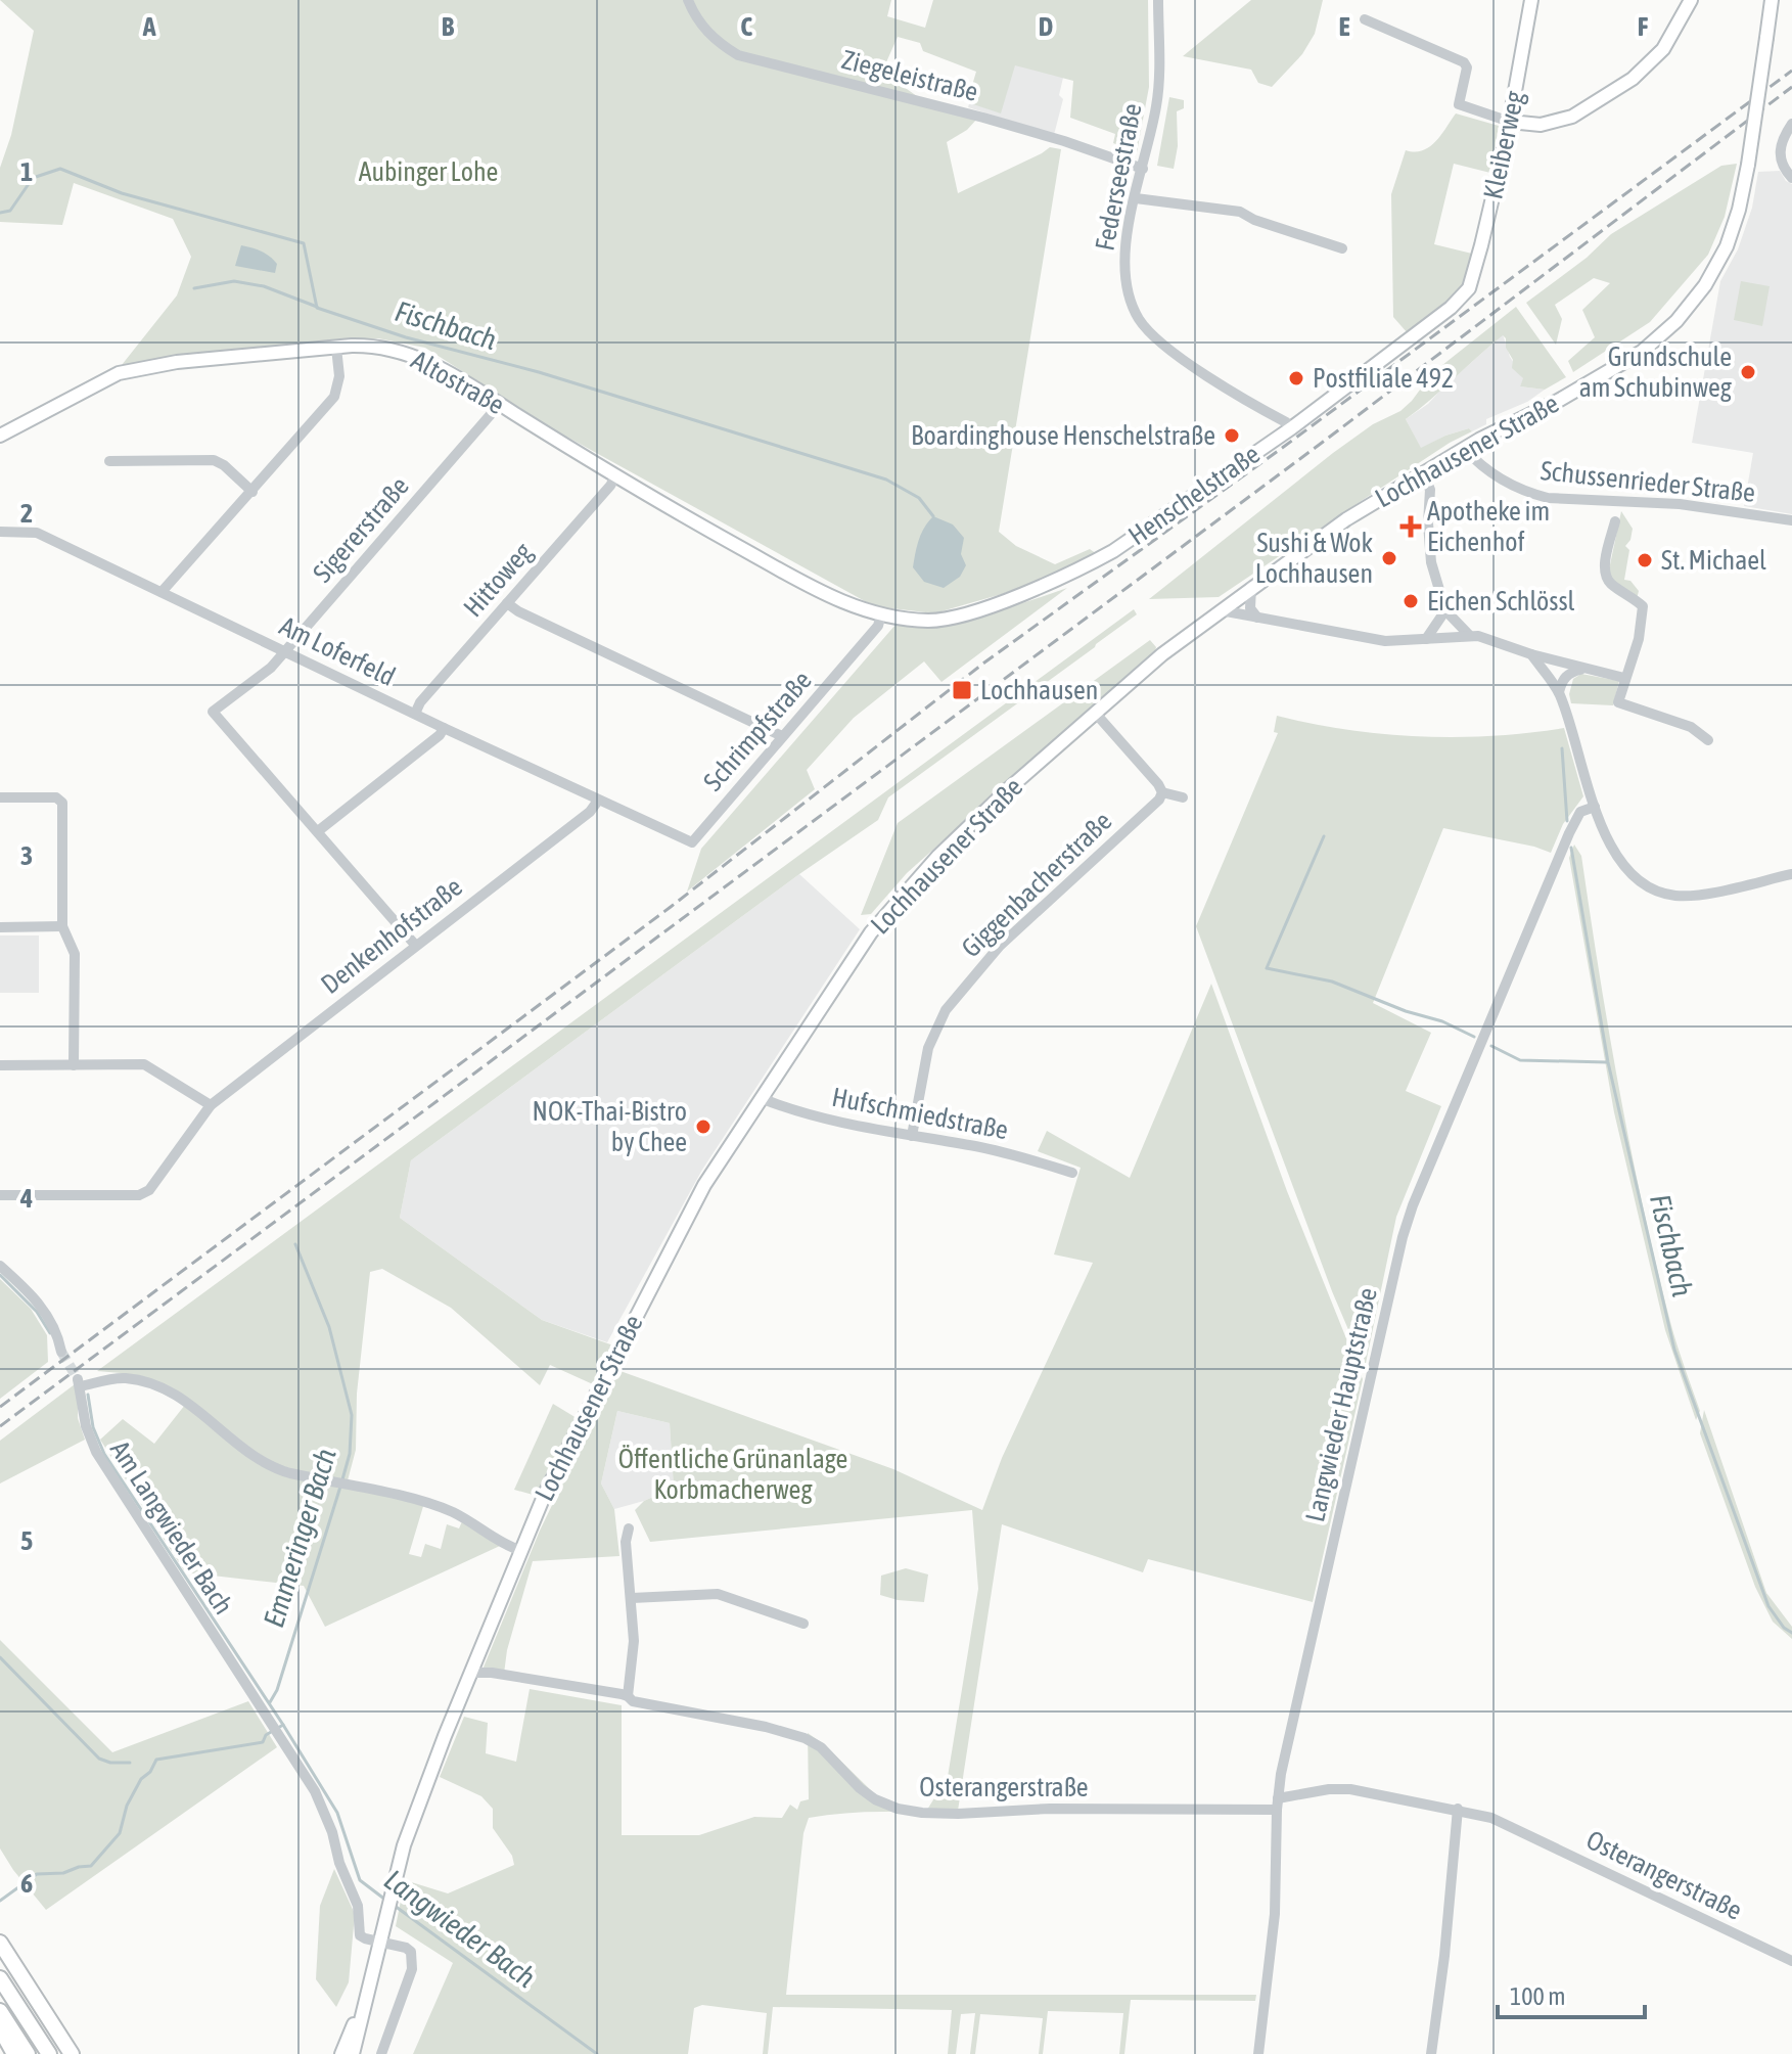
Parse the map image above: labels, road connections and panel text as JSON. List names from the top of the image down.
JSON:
{
  "streets": {
    "main road": [
      "Kleiberweg",
      "Altostraße",
      "Lochhausener Straße",
      "Henschelstraße"
    ],
    "street": [
      "Ziegeleistraße",
      "Federseestraße",
      "Schussenrieder Straße",
      "Sigererstraße",
      "Hittoweg",
      "Am Loferfeld",
      "Schrimpfstraße",
      "Giggenbacherstraße",
      "Denkenhofstraße",
      "Hufschmiedstraße",
      "Langwieder Hauptstraße",
      "Am Langwieder Bach",
      "Osterangerstraße"
    ]
  },
  "crossings": [
    ["Ziegeleistraße", "Federseestraße"],
    ["Kleiberweg", "Henschelstraße"],
    ["Federseestraße", "Henschelstraße"],
    ["Altostraße", "Henschelstraße"],
    ["Altostraße", "Sigererstraße"],
    ["Altostraße", "Hittoweg"],
    ["Altostraße", "Schrimpfstraße"],
    ["Lochhausener Straße", "Schussenrieder Straße"],
    ["Lochhausener Straße", "Hufschmiedstraße"],
    ["Lochhausener Straße", "Am Langwieder Bach"],
    ["Lochhausener Straße", "Osterangerstraße"],
    ["Henschelstraße", "Schrimpfstraße"],
    ["Sigererstraße", "Am Loferfeld"],
    ["Hittoweg", "Am Loferfeld"],
    ["Am Loferfeld", "Schrimpfstraße"],
    ["Am Loferfeld", "Denkenhofstraße"],
    ["Giggenbacherstraße", "Hufschmiedstraße"],
    ["Langwieder Hauptstraße", "Osterangerstraße"]
  ],
  "water": ["Fischbach", "Emmeringer Bach", "Langwieder Bach"],
  "parks": ["Aubinger Lohe", "Öffentliche Grünanlage Korbmacherweg"],
  "places": {
    "other": [
      "Grundschule am Schubinweg",
      "Postfiliale 492",
      "Boardinghouse Henschelstraße",
      "Sushi & Wok Lochhausen",
      "St. Michael",
      "Eichen Schlössl",
      "NOK-Thai-Bistro by Chee"
    ],
    "health": ["Apotheke im Eichenhof"],
    "transit": ["Lochhausen"]
  },
  "scale_bar": "100 m",
  "grid": {
    "columns": [
      "A",
      "B",
      "C",
      "D",
      "E",
      "F"
    ],
    "rows": [
      "1",
      "2",
      "3",
      "4",
      "5",
      "6"
    ]
  }
}
